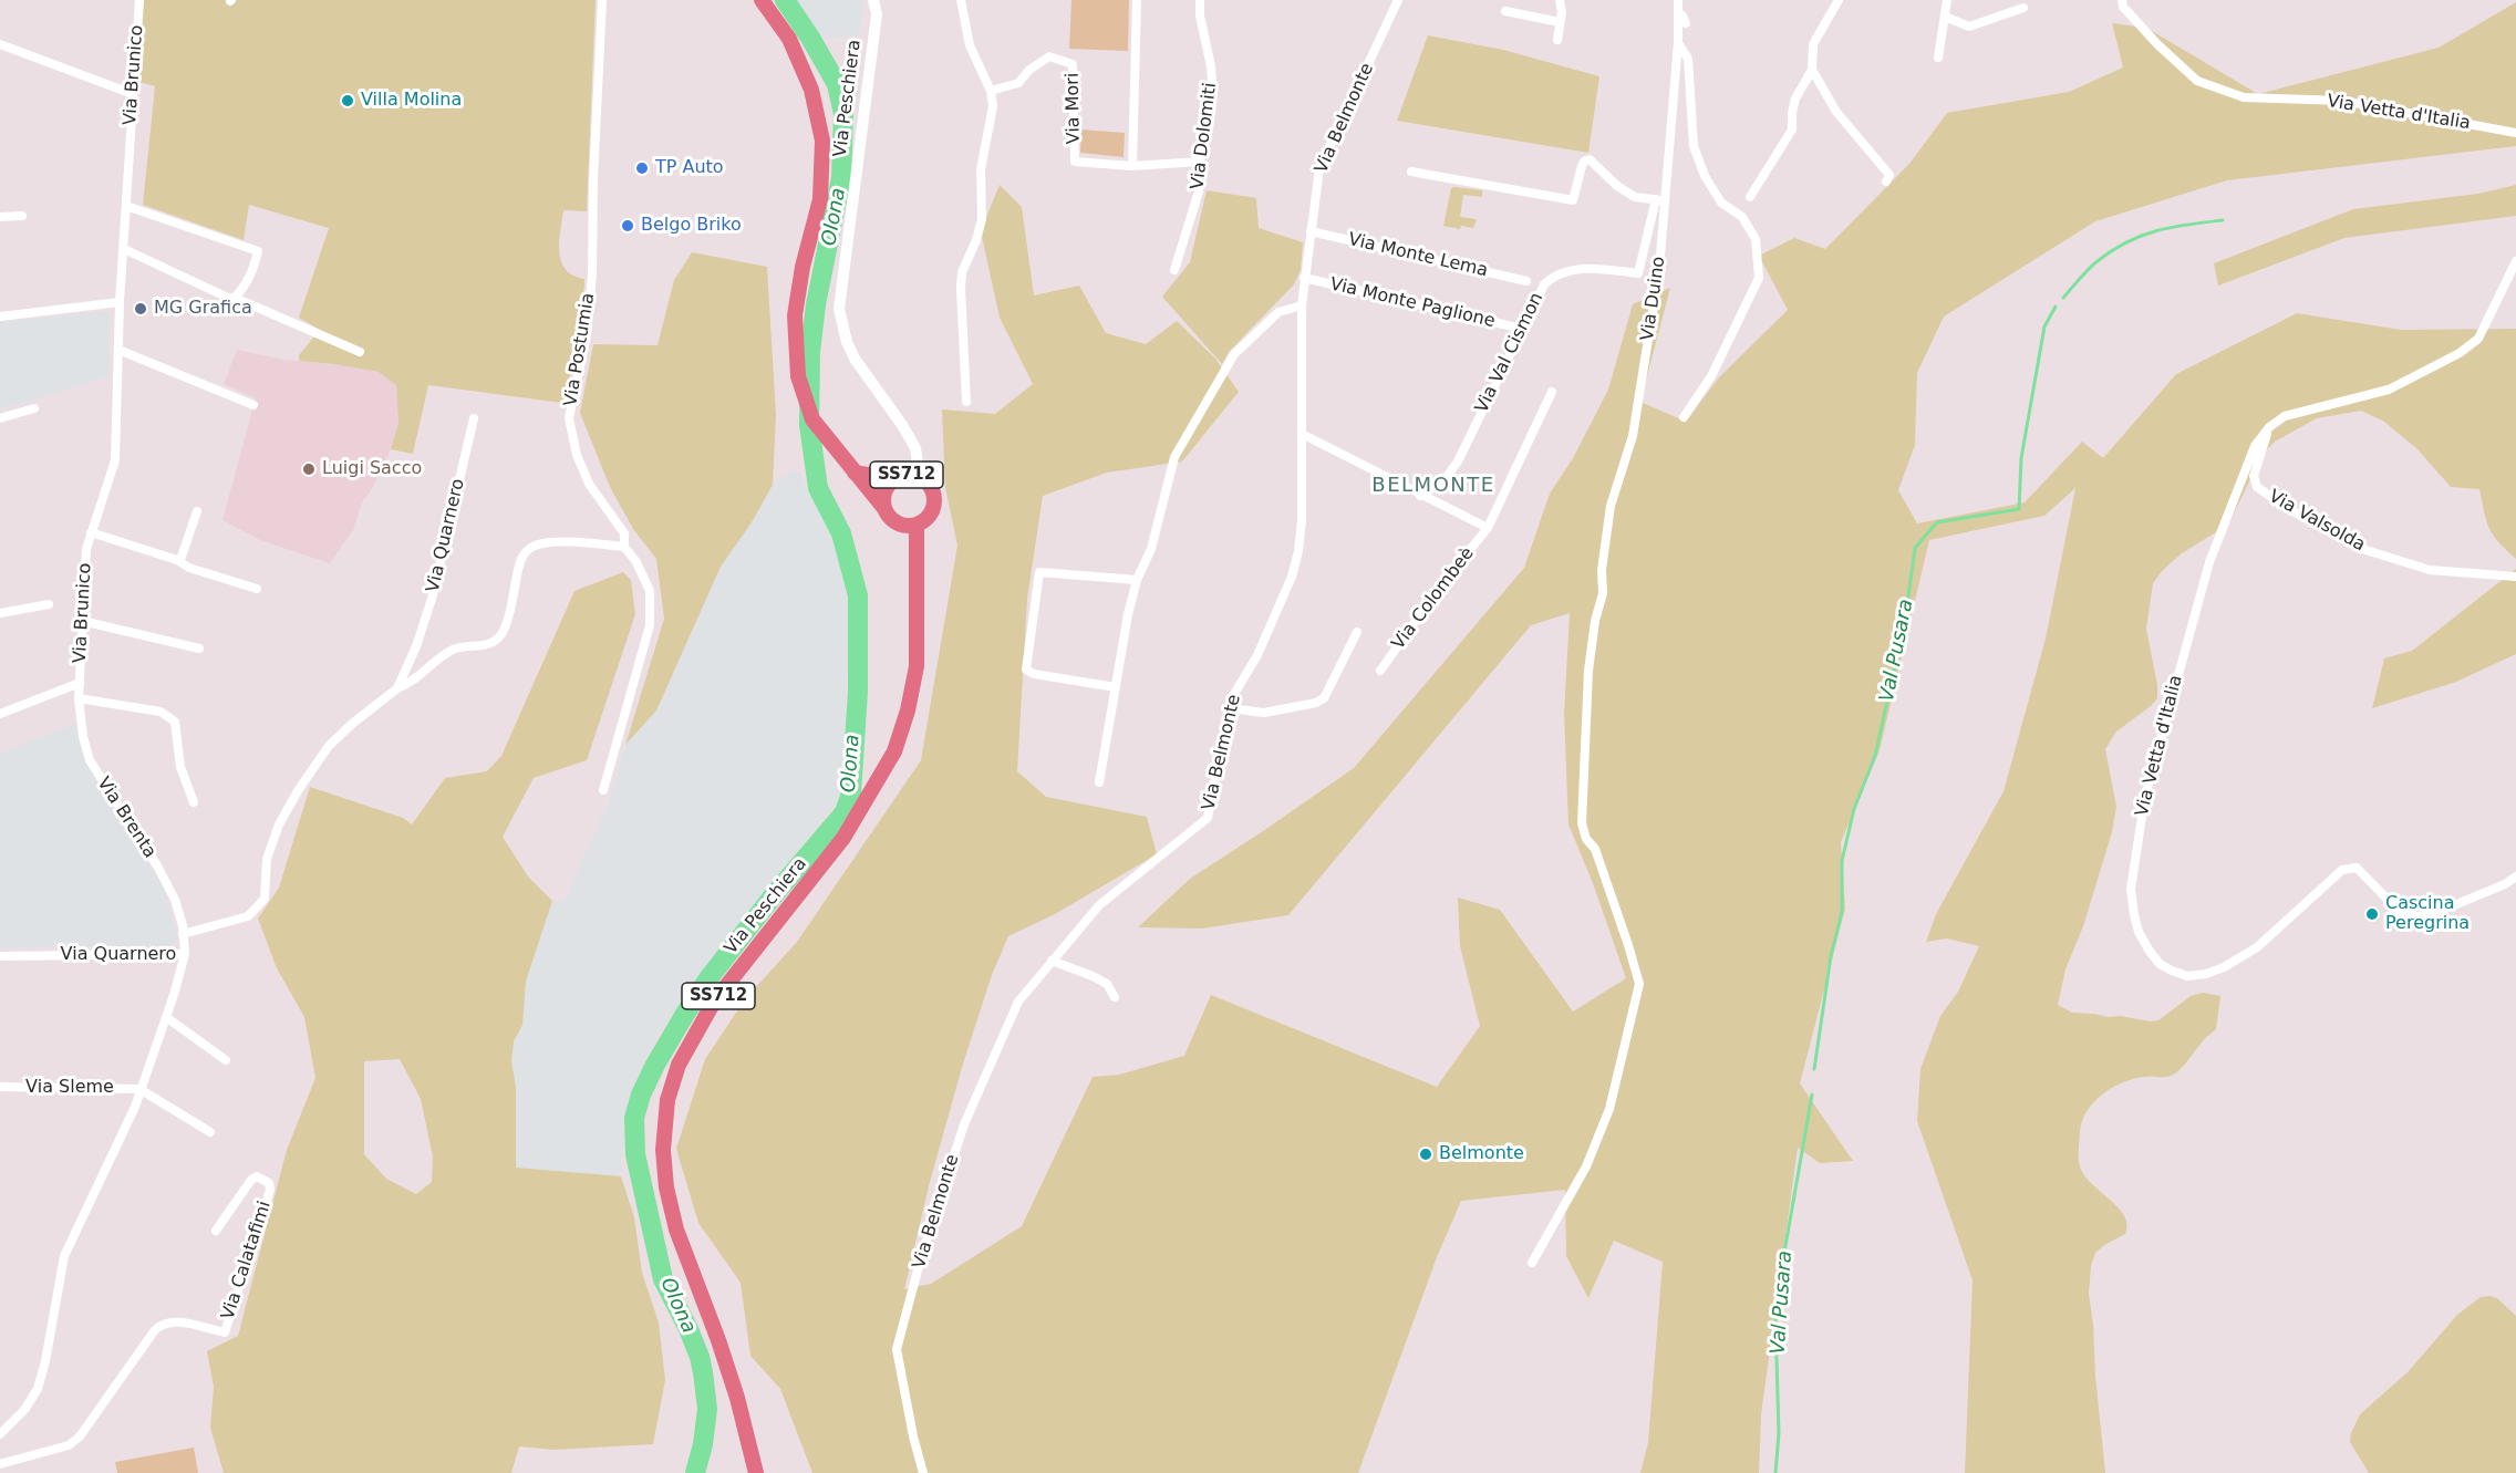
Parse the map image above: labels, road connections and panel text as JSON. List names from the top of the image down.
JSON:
{
  "streets": {
    "main road": ["Via Peschiera", "SS712"],
    "street": [
      "Via Brunico",
      "Via Mori",
      "Via Vetta d'Italia",
      "Via Belmonte",
      "Via Dolomiti",
      "Via Monte Lema",
      "Via Duino",
      "Via Monte Paglione",
      "Via Postumia",
      "Via Val Cismon",
      "Via Valsolda",
      "Via Quarnero",
      "Via Colombeè",
      "Via Brenta",
      "Via Sleme",
      "Via Calatafimi"
    ]
  },
  "crossings": [
    ["Via Brunico", "Via Brenta"],
    ["Via Peschiera", "SS712"],
    ["Via Mori", "Via Dolomiti"],
    ["Via Vetta d'Italia", "Via Valsolda"],
    ["Via Belmonte", "Via Monte Lema"],
    ["Via Belmonte", "Via Monte Paglione"],
    ["Via Belmonte", "Via Colombeè"],
    ["Via Duino", "Via Val Cismon"],
    ["Via Monte Paglione", "Via Val Cismon"],
    ["Via Postumia", "Via Quarnero"],
    ["Via Val Cismon", "Via Colombeè"],
    ["Via Quarnero", "Via Brenta"]
  ],
  "districts": ["BELMONTE"],
  "water": ["Olona", "Val Pusara"],
  "places": [
    "Villa Molina",
    "TP Auto",
    "Belgo Briko",
    "MG Grafica",
    "Luigi Sacco",
    "Cascina Peregrina",
    "Belmonte"
  ]
}
